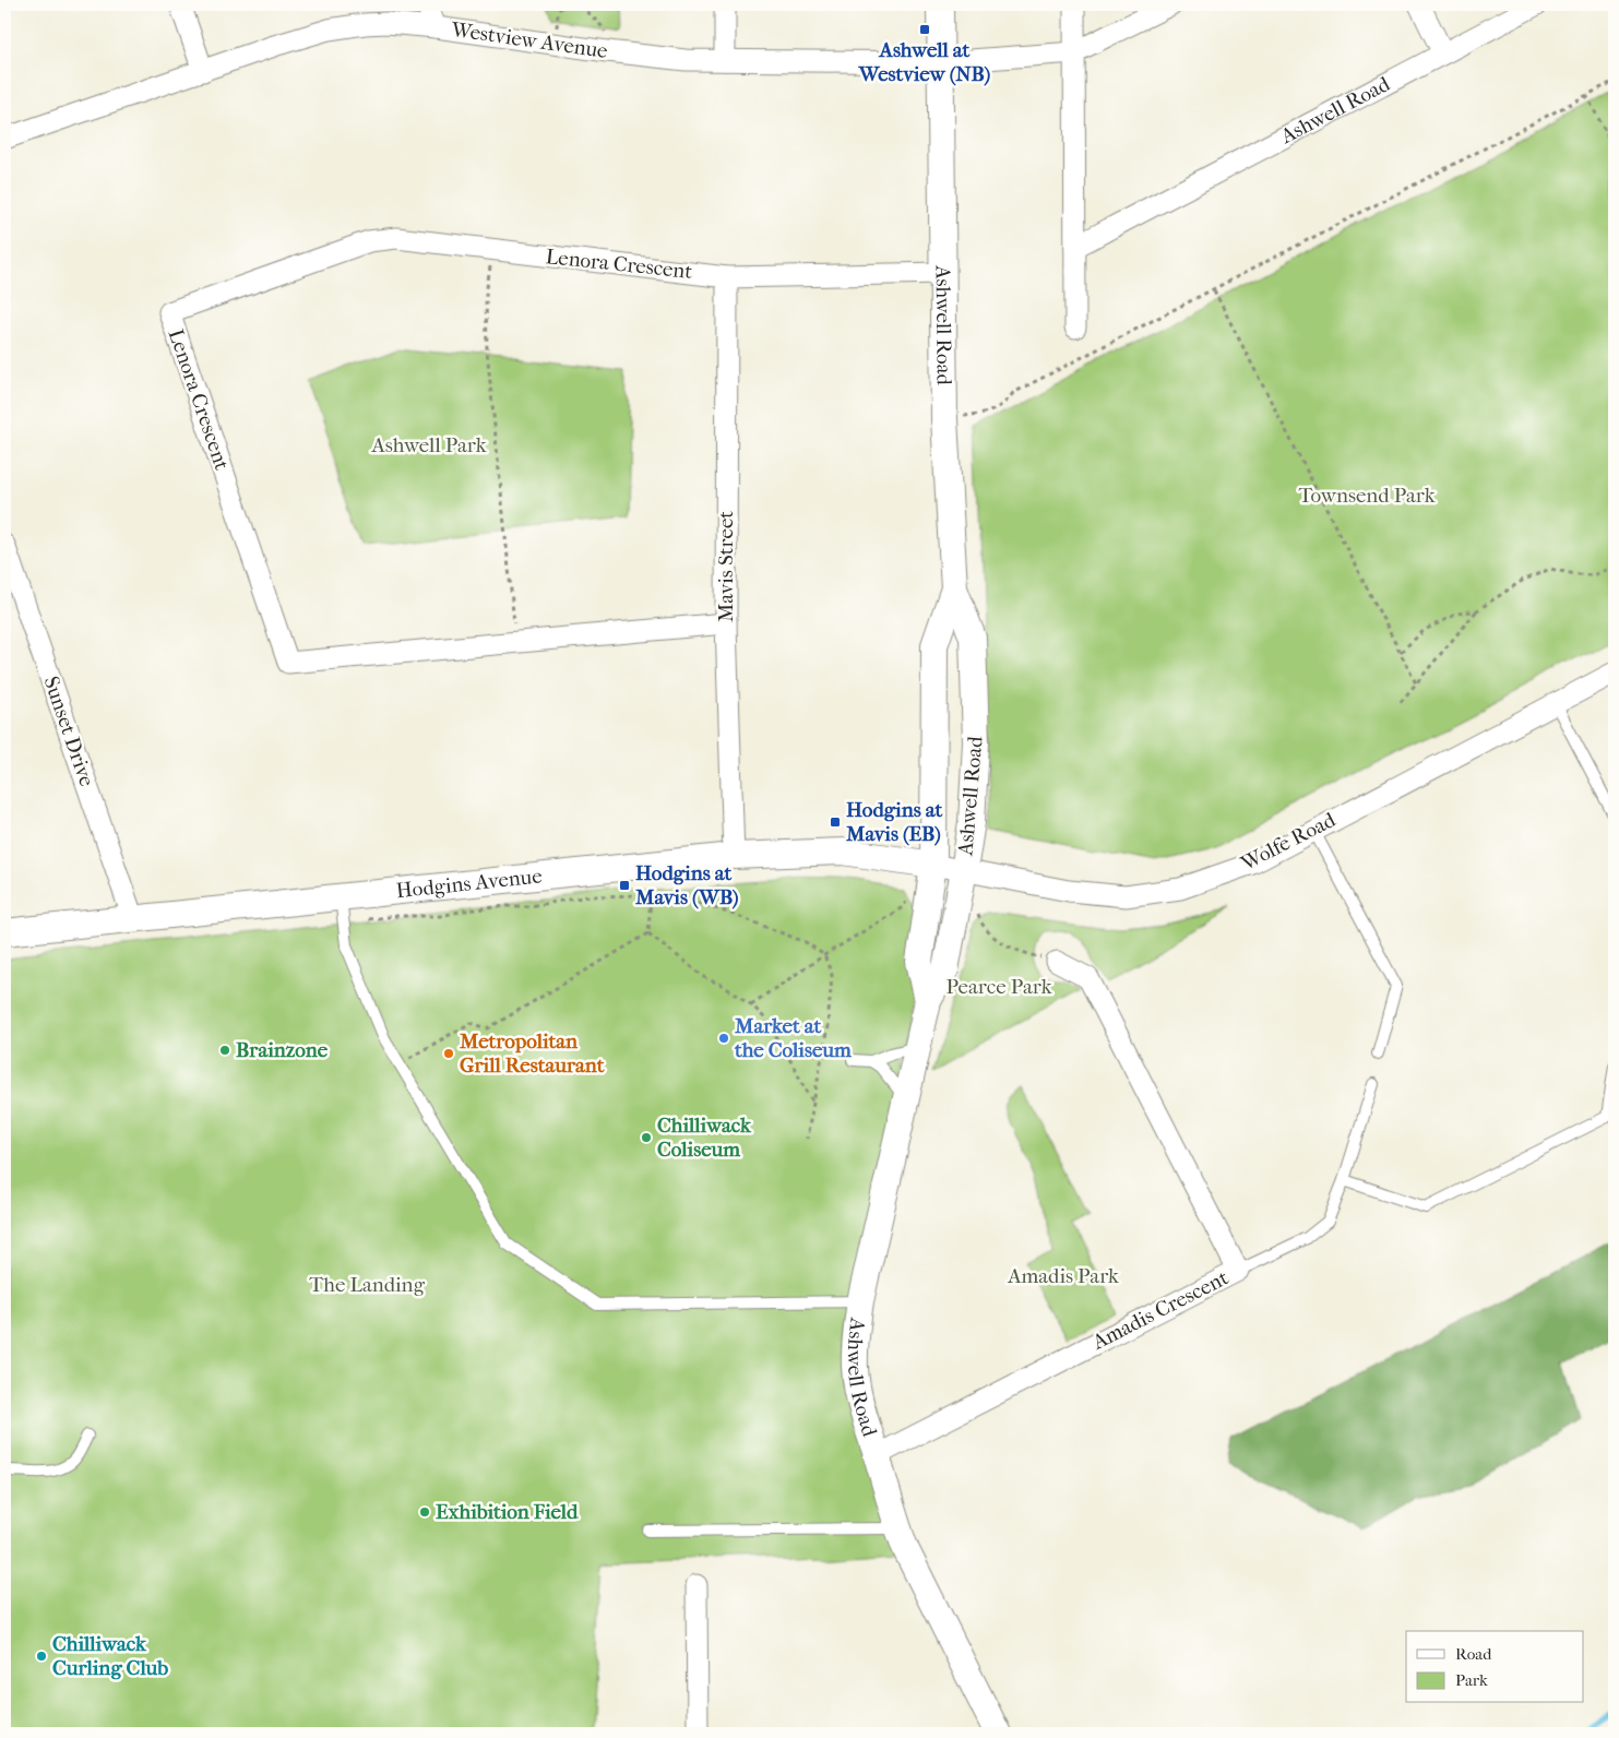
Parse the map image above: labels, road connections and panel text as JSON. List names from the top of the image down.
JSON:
{
  "streets": {
    "street": [
      "Westview Avenue",
      "Ashwell Road",
      "Lenora Crescent",
      "Mavis Street",
      "Sunset Drive",
      "Wolfe Road",
      "Hodgins Avenue",
      "Amadis Crescent"
    ]
  },
  "crossings": [
    ["Westview Avenue", "Ashwell Road"],
    ["Ashwell Road", "Lenora Crescent"],
    ["Ashwell Road", "Wolfe Road"],
    ["Ashwell Road", "Hodgins Avenue"],
    ["Ashwell Road", "Amadis Crescent"],
    ["Lenora Crescent", "Mavis Street"],
    ["Mavis Street", "Hodgins Avenue"],
    ["Sunset Drive", "Hodgins Avenue"],
    ["Wolfe Road", "Hodgins Avenue"]
  ],
  "parks": [
    "Ashwell Park",
    "Townsend Park",
    "Pearce Park",
    "Amadis Park",
    "The Landing"
  ],
  "places": {
    "transit": ["Ashwell at Westview (NB)", "Hodgins at Mavis (EB)", "Hodgins at Mavis (WB)"],
    "other": [
      "Market at the Coliseum",
      "Brainzone",
      "Metropolitan Grill Restaurant",
      "Chilliwack Coliseum",
      "Exhibition Field",
      "Chilliwack Curling Club"
    ]
  },
  "legend": ["Road", "Park"]
}
